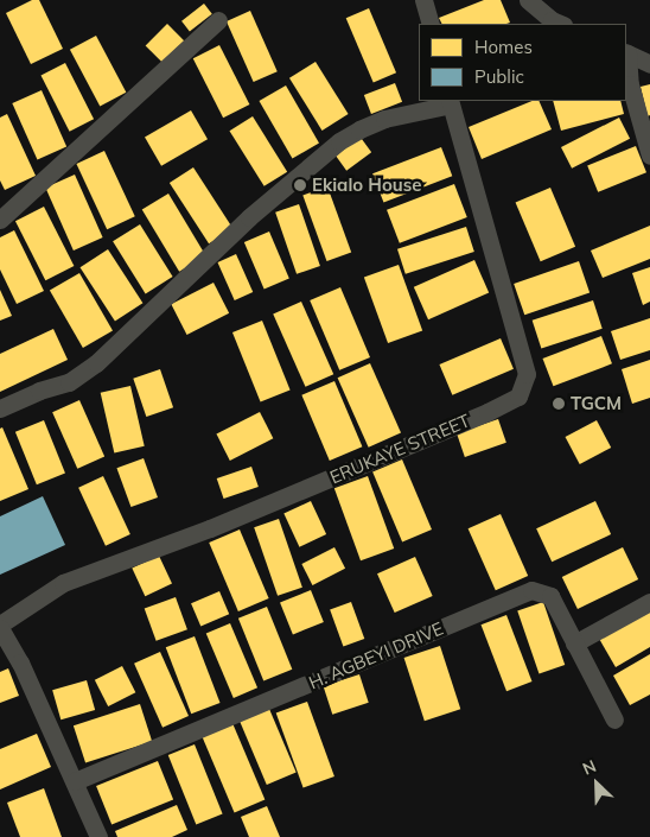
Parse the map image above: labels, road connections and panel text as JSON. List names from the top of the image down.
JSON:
{
  "streets": {
    "street": ["ERUKAYE STREET", "H. AGBEYI DRIVE"]
  },
  "places": ["Ekialo House", "TGCM"],
  "legend": ["Homes", "Public"],
  "north": "top left"
}
